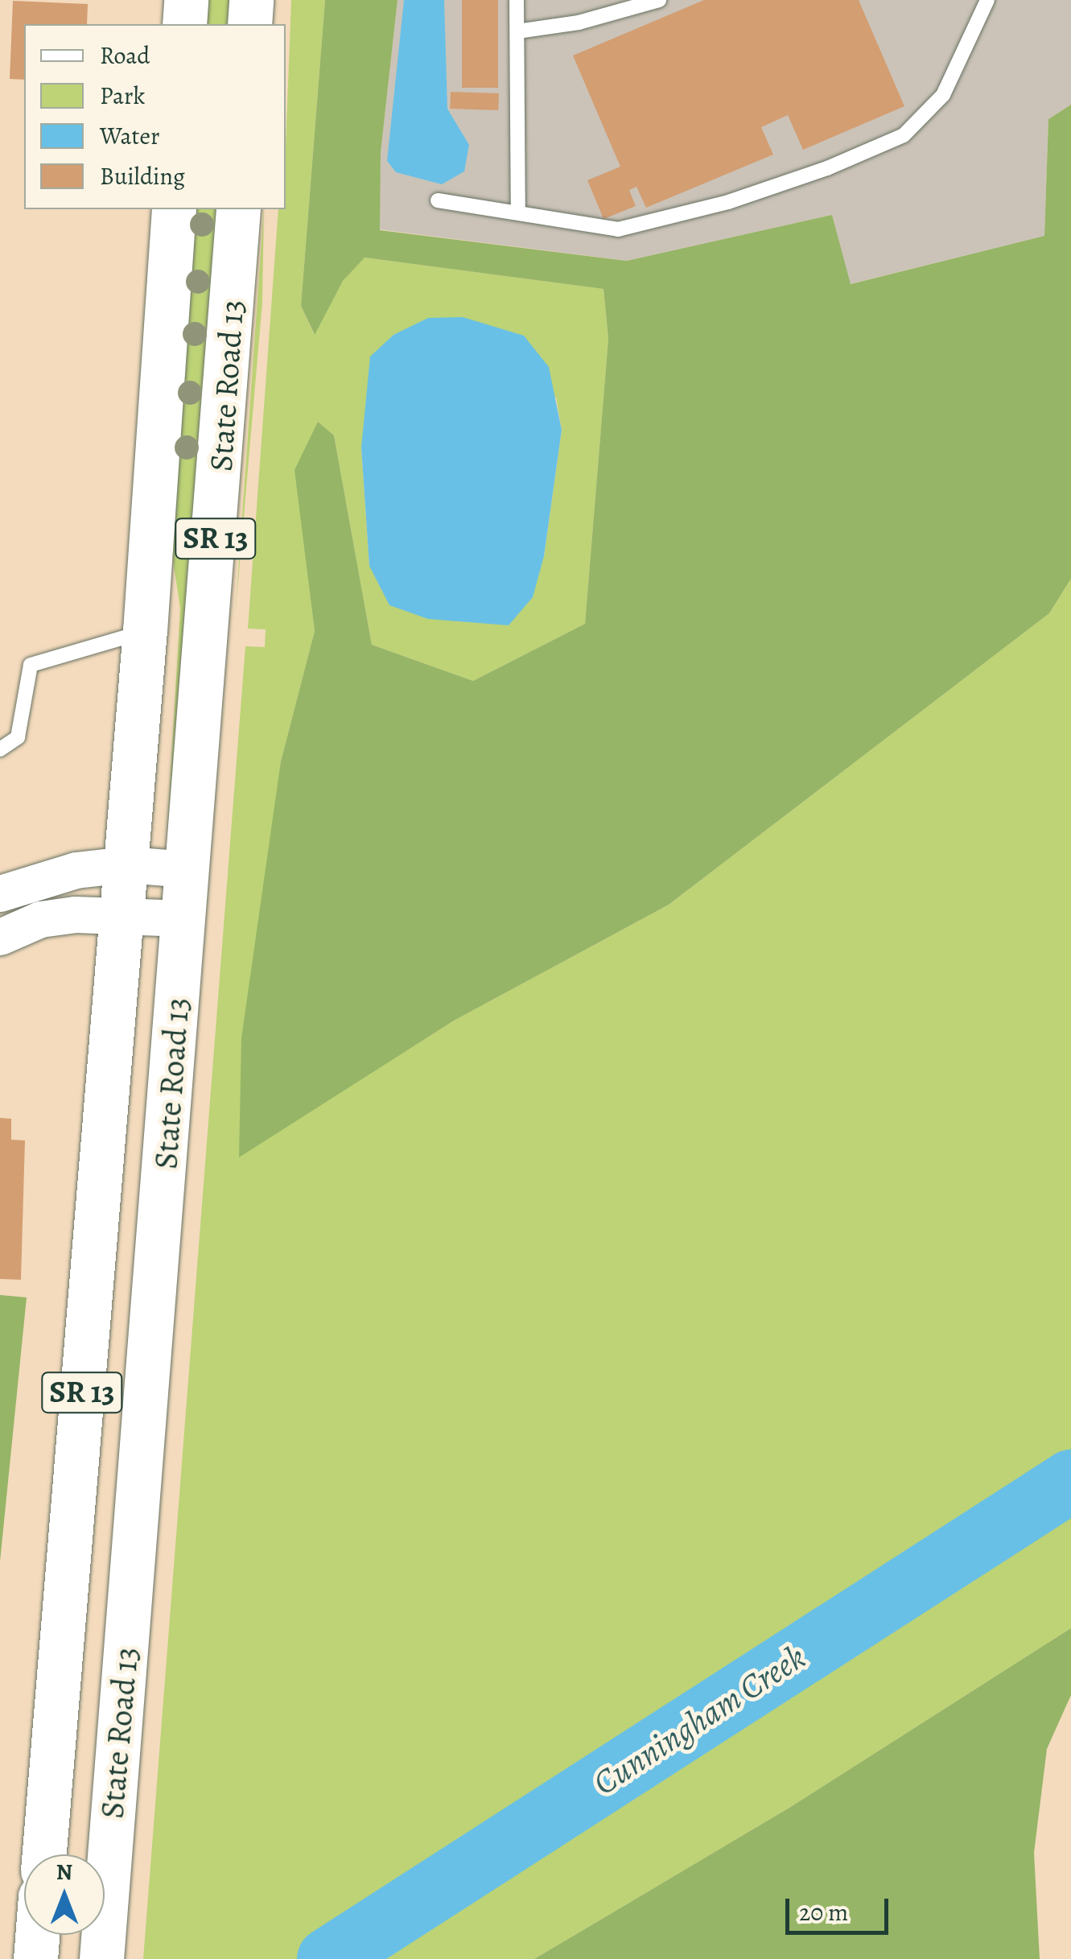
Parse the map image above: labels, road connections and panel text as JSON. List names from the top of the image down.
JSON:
{
  "streets": {
    "main road": ["State Road 13", "SR 13"]
  },
  "water": ["Cunningham Creek"],
  "legend": [
    "Road",
    "Park",
    "Water",
    "Building"
  ],
  "scale_bar": "20 m",
  "north": "top"
}
